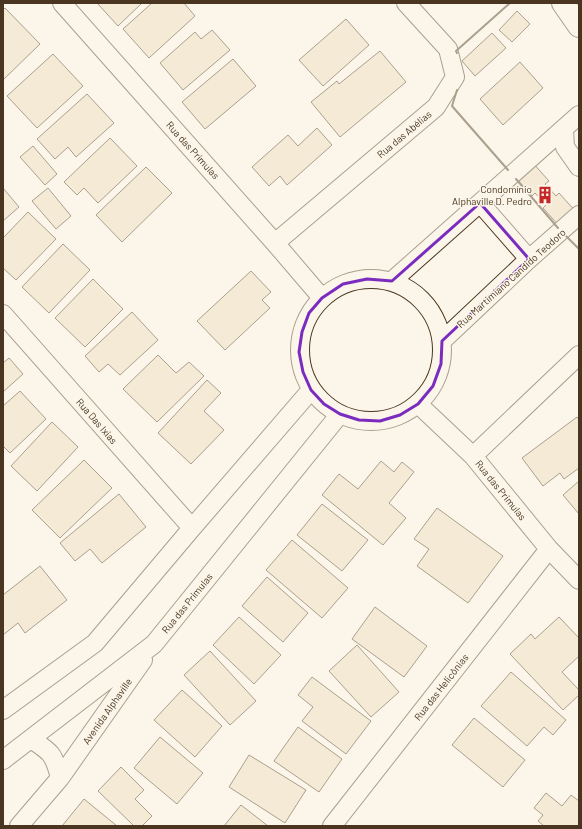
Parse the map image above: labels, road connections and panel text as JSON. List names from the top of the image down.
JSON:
{
  "streets": {
    "street": [
      "Rua das Abélias",
      "Rua das Prímulas",
      "Rua Martimiano Candido Teodoro",
      "Rua Das Ixias",
      "Rua das Primulas",
      "Rua das Helicônias",
      "Avenida Alphaville"
    ]
  },
  "crossings": [
    ["Rua das Abélias", "Rua das Prímulas"],
    ["Rua das Prímulas", "Rua Martimiano Candido Teodoro"],
    ["Rua das Prímulas", "Rua das Primulas"],
    ["Rua Martimiano Candido Teodoro", "Rua das Primulas"],
    ["Rua das Primulas", "Rua das Helicônias"],
    ["Rua das Primulas", "Avenida Alphaville"]
  ],
  "places": {
    "building": ["Condomínio Alphaville D. Pedro"]
  }
}
